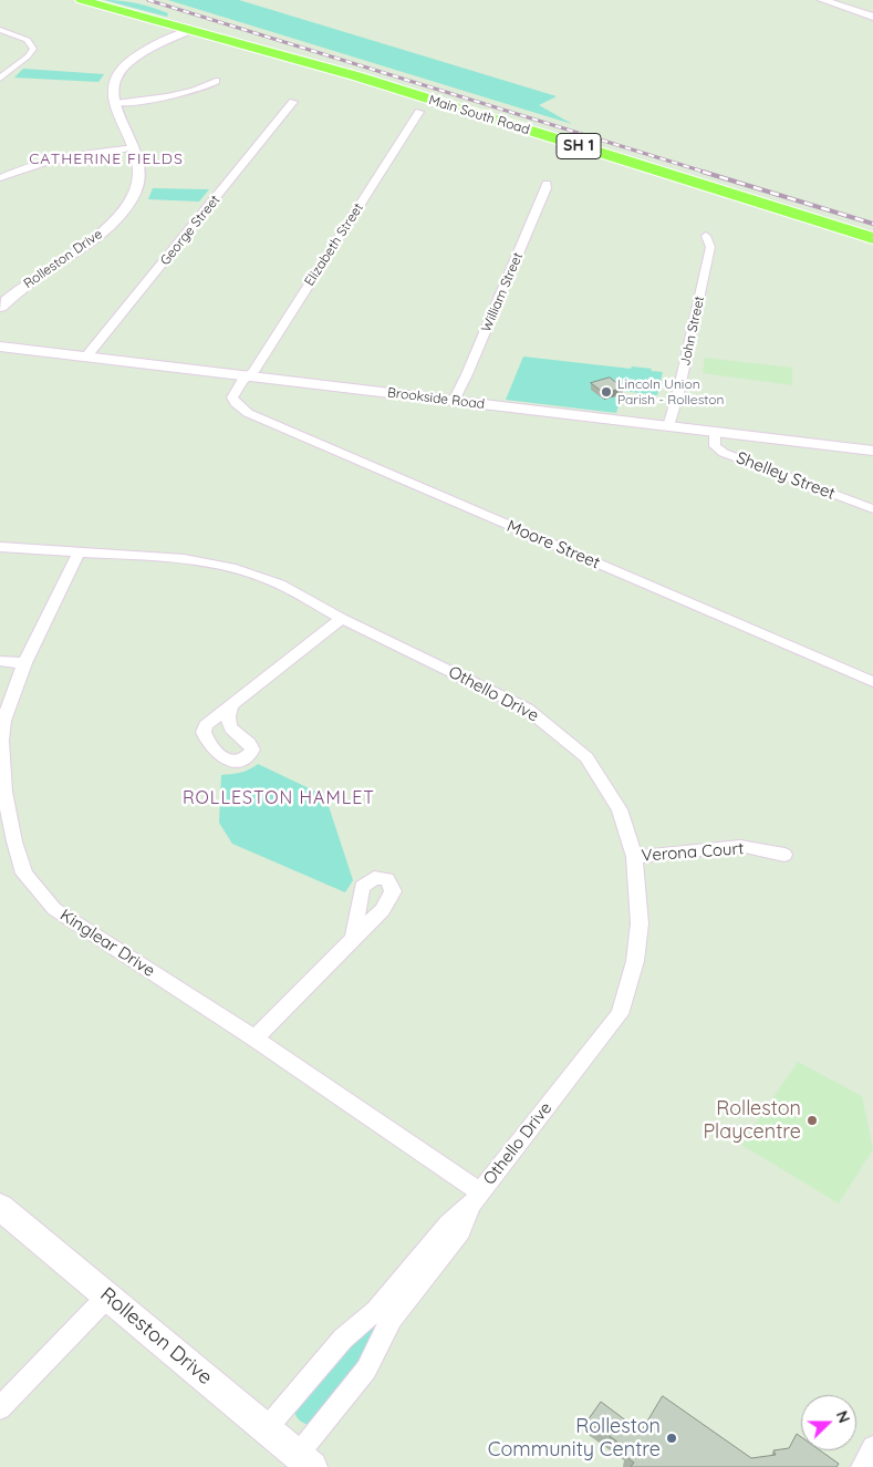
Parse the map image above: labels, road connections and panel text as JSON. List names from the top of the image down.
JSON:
{
  "streets": {
    "highway": ["Main South Road", "SH 1"],
    "main road": ["Rolleston Drive", "Brookside Road"],
    "street": [
      "George Street",
      "Elizabeth Street",
      "William Street",
      "John Street",
      "Shelley Street",
      "Moore Street",
      "Othello Drive",
      "Verona Court",
      "Kinglear Drive"
    ]
  },
  "crossings": [
    ["George Street", "Brookside Road"],
    ["Elizabeth Street", "Brookside Road"],
    ["Rolleston Drive", "Othello Drive"],
    ["William Street", "Brookside Road"],
    ["John Street", "Brookside Road"],
    ["Brookside Road", "Shelley Street"],
    ["Othello Drive", "Verona Court"],
    ["Othello Drive", "Kinglear Drive"]
  ],
  "districts": ["CATHERINE FIELDS", "ROLLESTON HAMLET"],
  "places": ["Lincoln Union Parish - Rolleston", "Rolleston Playcentre", "Rolleston Community Centre"],
  "north": "right"
}
